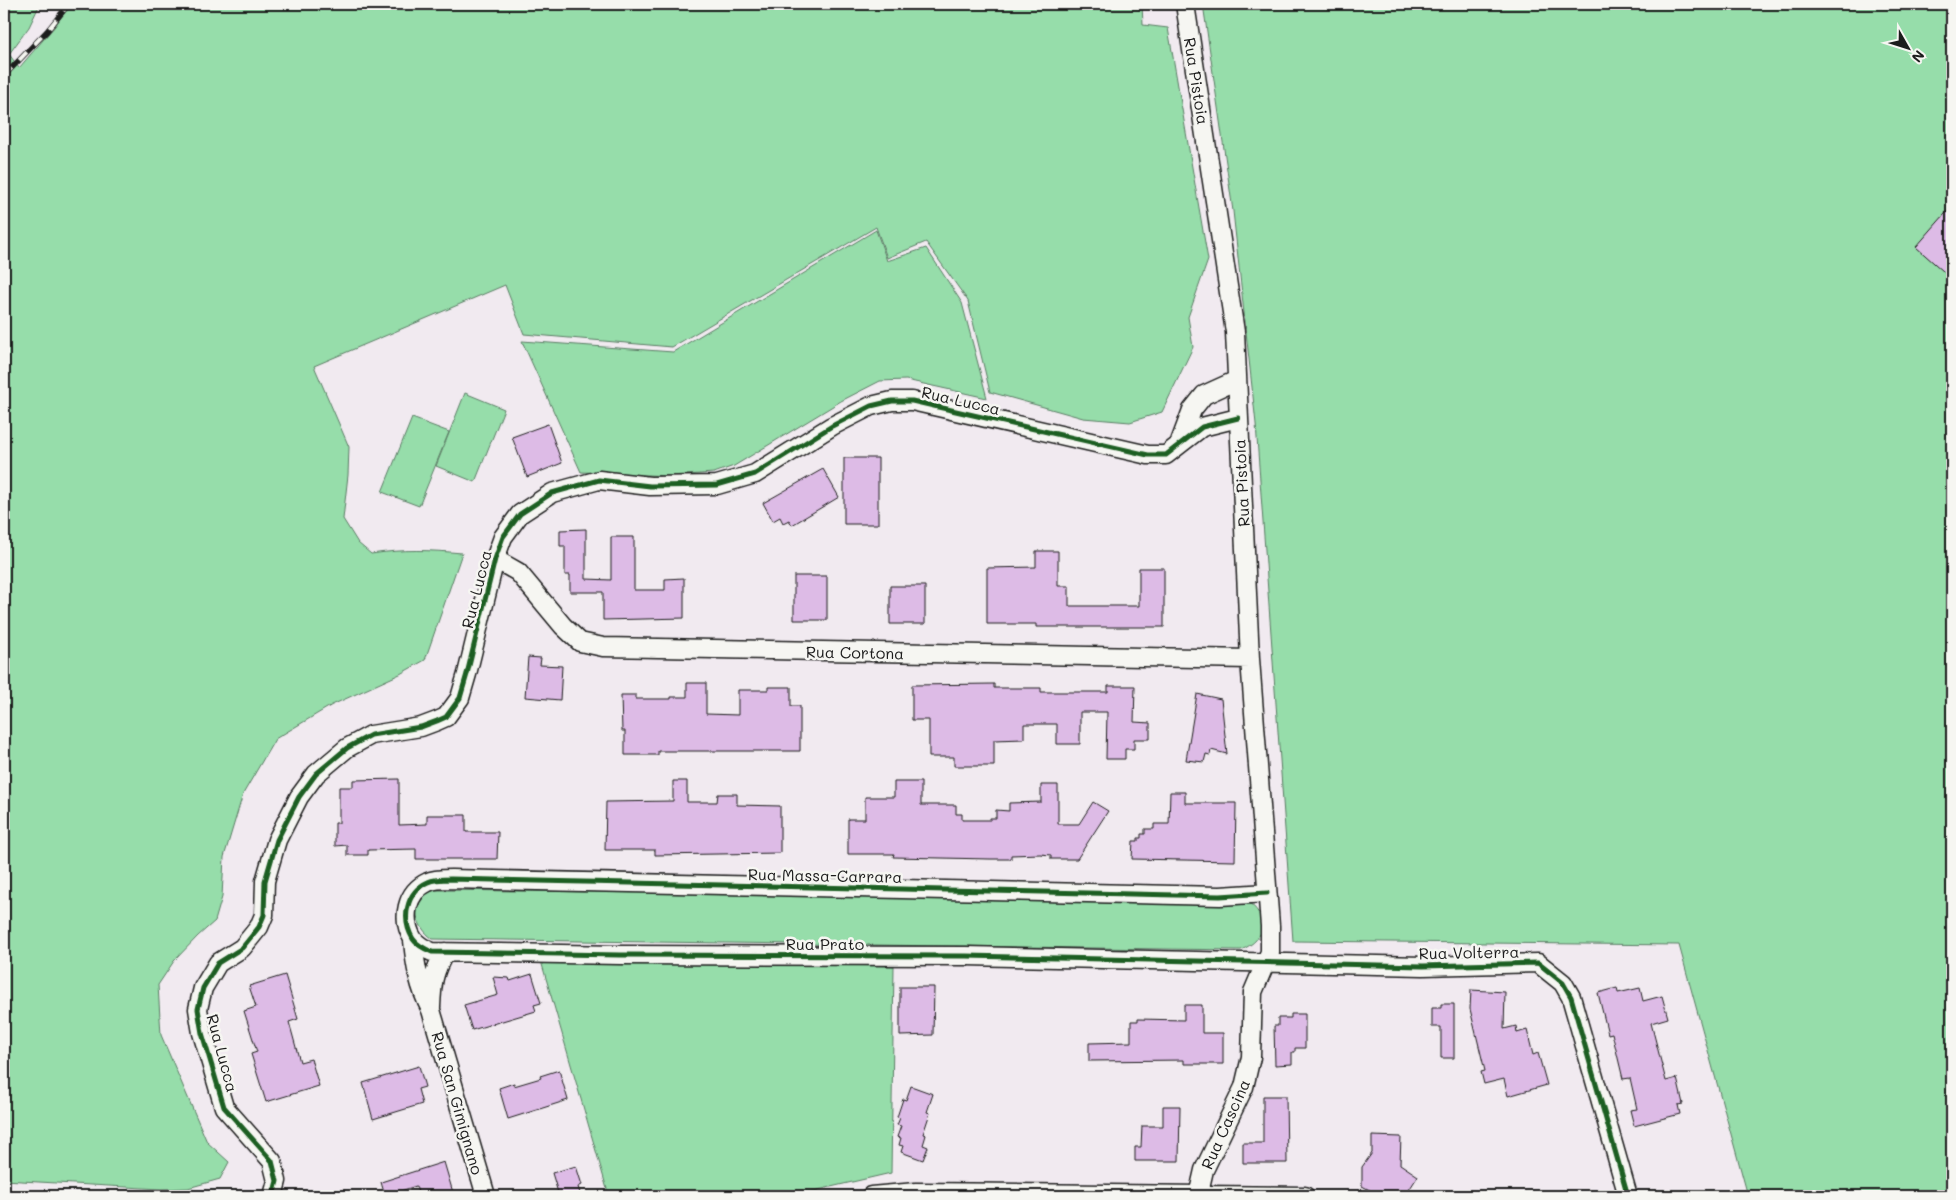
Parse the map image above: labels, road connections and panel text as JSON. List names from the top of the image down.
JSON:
{
  "streets": {
    "street": [
      "Rua Pistoia",
      "Rua Lucca",
      "Rua Cortona",
      "Rua Massa-Carrara",
      "Rua Prato",
      "Rua Volterra",
      "Rua San Gimignano",
      "Rua Cascina"
    ]
  },
  "crossings": [
    ["Rua Pistoia", "Rua Lucca"],
    ["Rua Pistoia", "Rua Cortona"],
    ["Rua Pistoia", "Rua Massa-Carrara"],
    ["Rua Pistoia", "Rua Prato"],
    ["Rua Pistoia", "Rua Volterra"],
    ["Rua Pistoia", "Rua Cascina"],
    ["Rua Lucca", "Rua Cortona"],
    ["Rua Massa-Carrara", "Rua Prato"],
    ["Rua Massa-Carrara", "Rua San Gimignano"],
    ["Rua Prato", "Rua Volterra"],
    ["Rua Prato", "Rua San Gimignano"],
    ["Rua Prato", "Rua Cascina"],
    ["Rua Volterra", "Rua Cascina"]
  ],
  "north": "bottom right"
}
